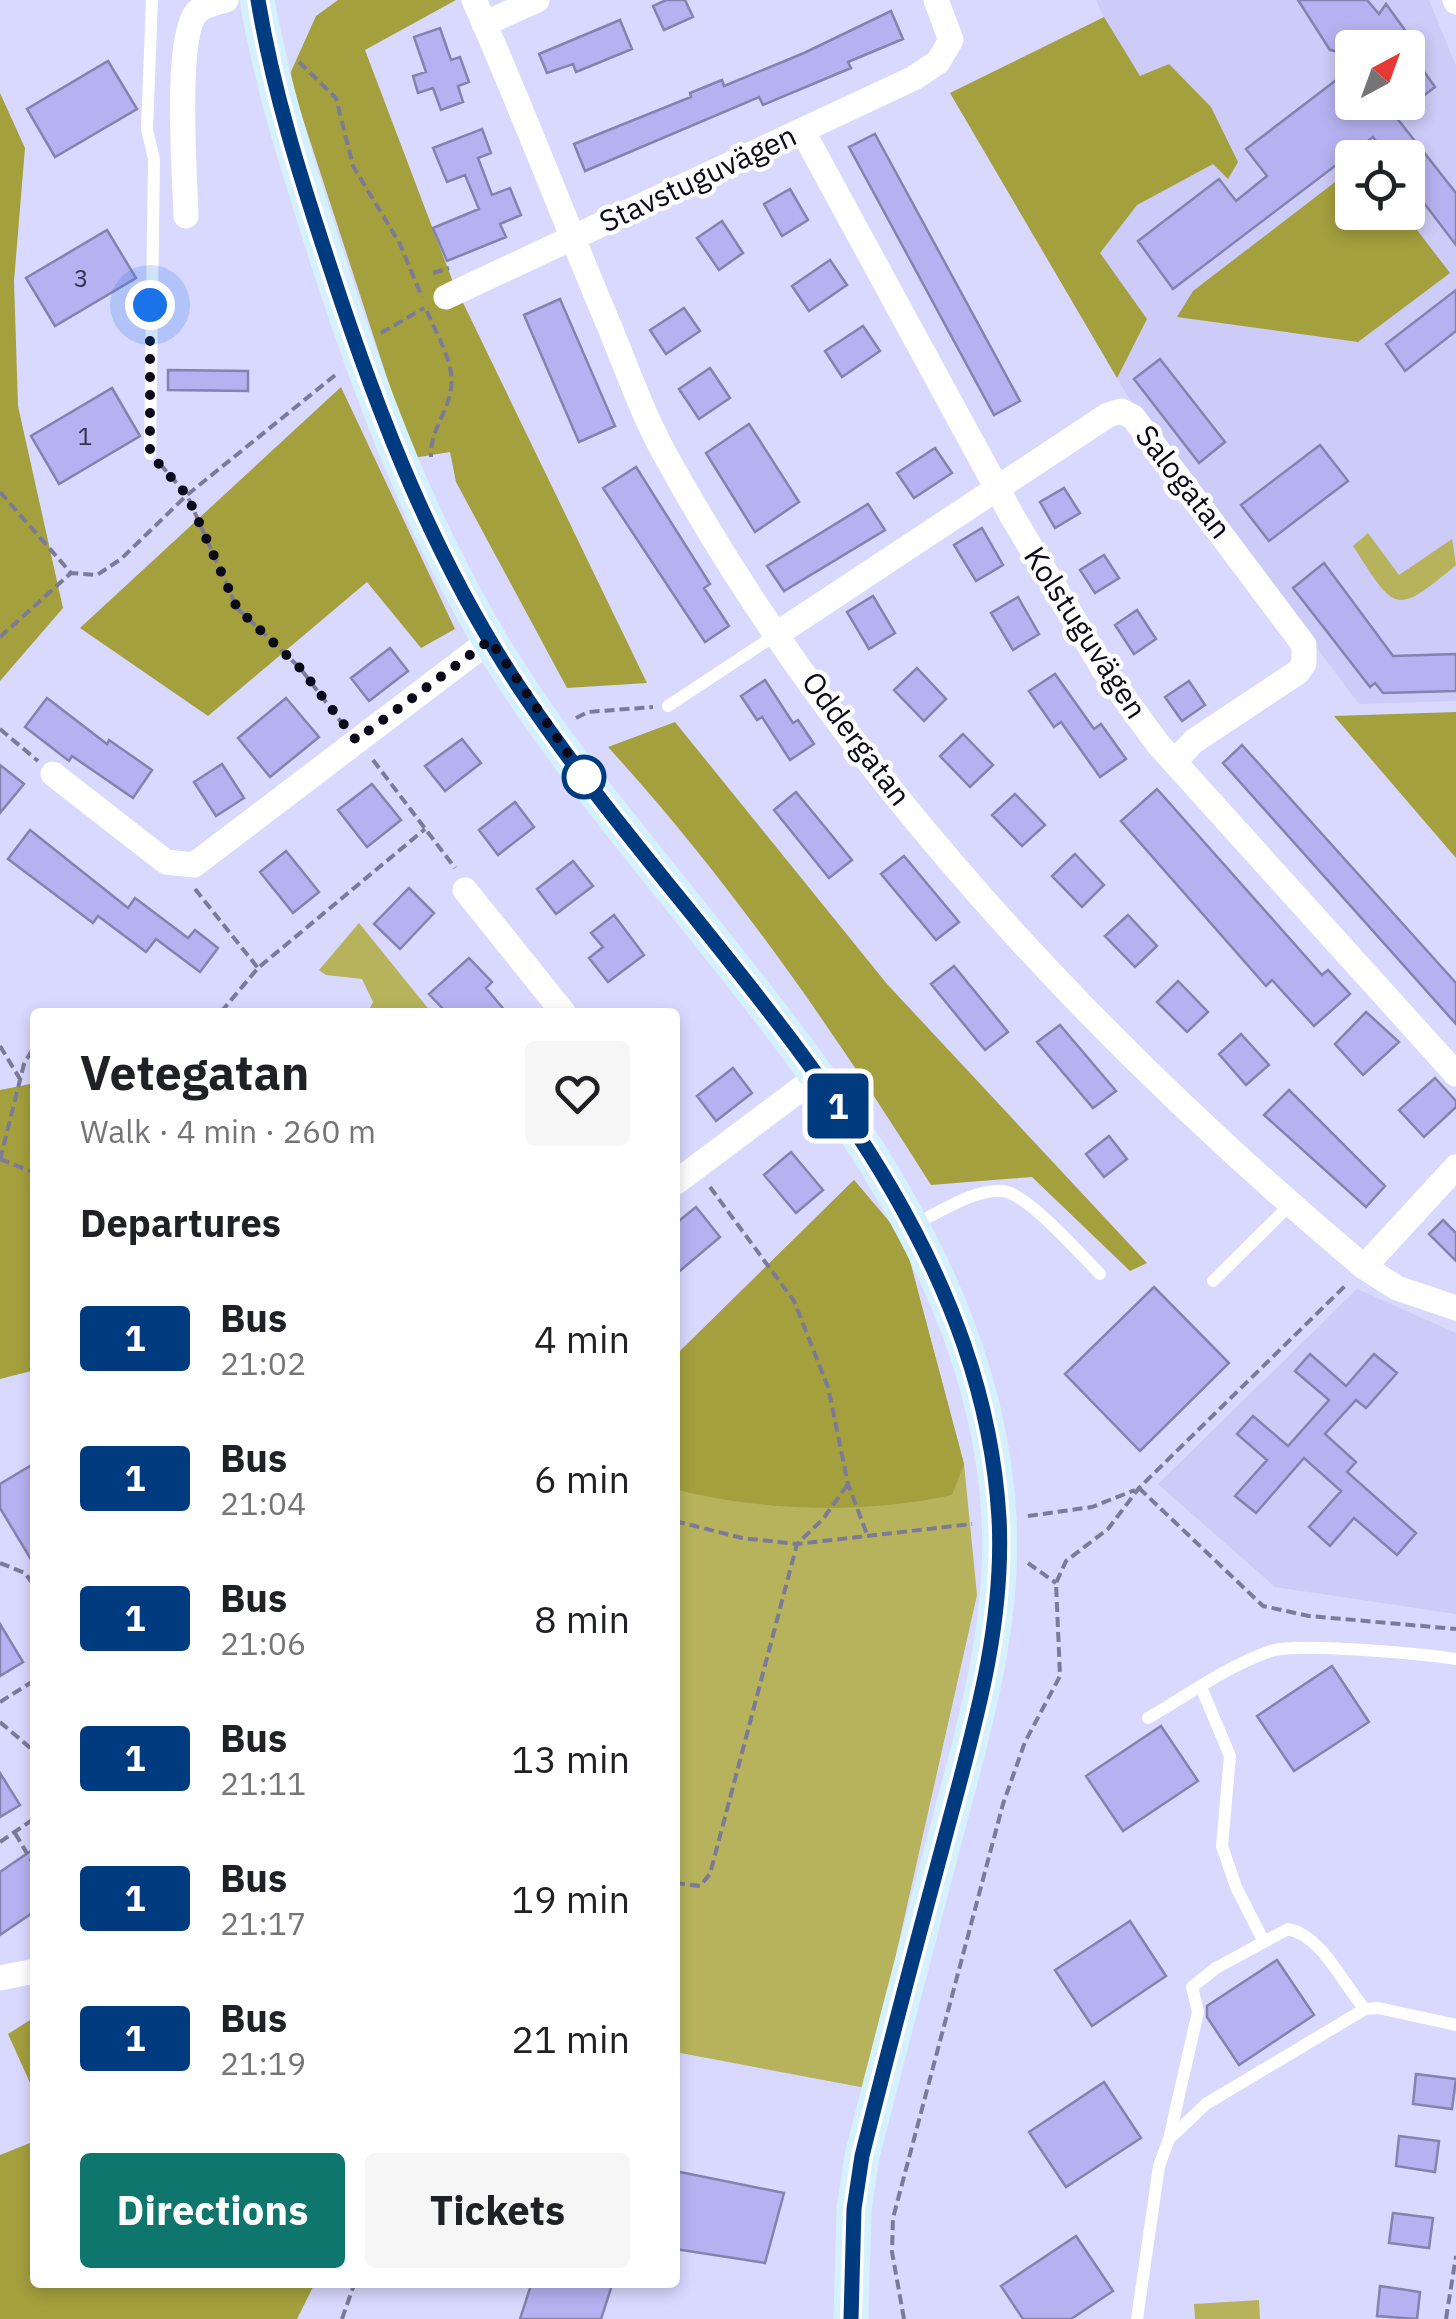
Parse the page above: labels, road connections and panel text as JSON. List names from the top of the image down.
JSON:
{
  "streets": {
    "street": [
      "Stavstuguvägen",
      "Salogatan",
      "Kolstuguvägen",
      "Oddergatan"
    ]
  },
  "crossings": [
    ["Stavstuguvägen", "Kolstuguvägen"],
    ["Stavstuguvägen", "Oddergatan"],
    ["Salogatan", "Kolstuguvägen"],
    ["Salogatan", "Oddergatan"]
  ],
  "lines": ["bus line 1"],
  "house_numbers": ["3", "1"],
  "north": "top right",
  "page": {
    "on_map": "1",
    "heading": [
      ["Vetegatan", "Walk · 4 min · 260 m"],
      "Departures"
    ],
    "list": [
      {
        "mark": "1",
        "name": "Bus",
        "note": "21:02",
        "value": "4 min"
      },
      {
        "mark": "1",
        "name": "Bus",
        "note": "21:04",
        "value": "6 min"
      },
      {
        "mark": "1",
        "name": "Bus",
        "note": "21:06",
        "value": "8 min"
      },
      {
        "mark": "1",
        "name": "Bus",
        "note": "21:11",
        "value": "13 min"
      },
      {
        "mark": "1",
        "name": "Bus",
        "note": "21:17",
        "value": "19 min"
      },
      {
        "mark": "1",
        "name": "Bus",
        "note": "21:19",
        "value": "21 min"
      }
    ],
    "buttons": ["Directions", "Tickets"]
  }
}
